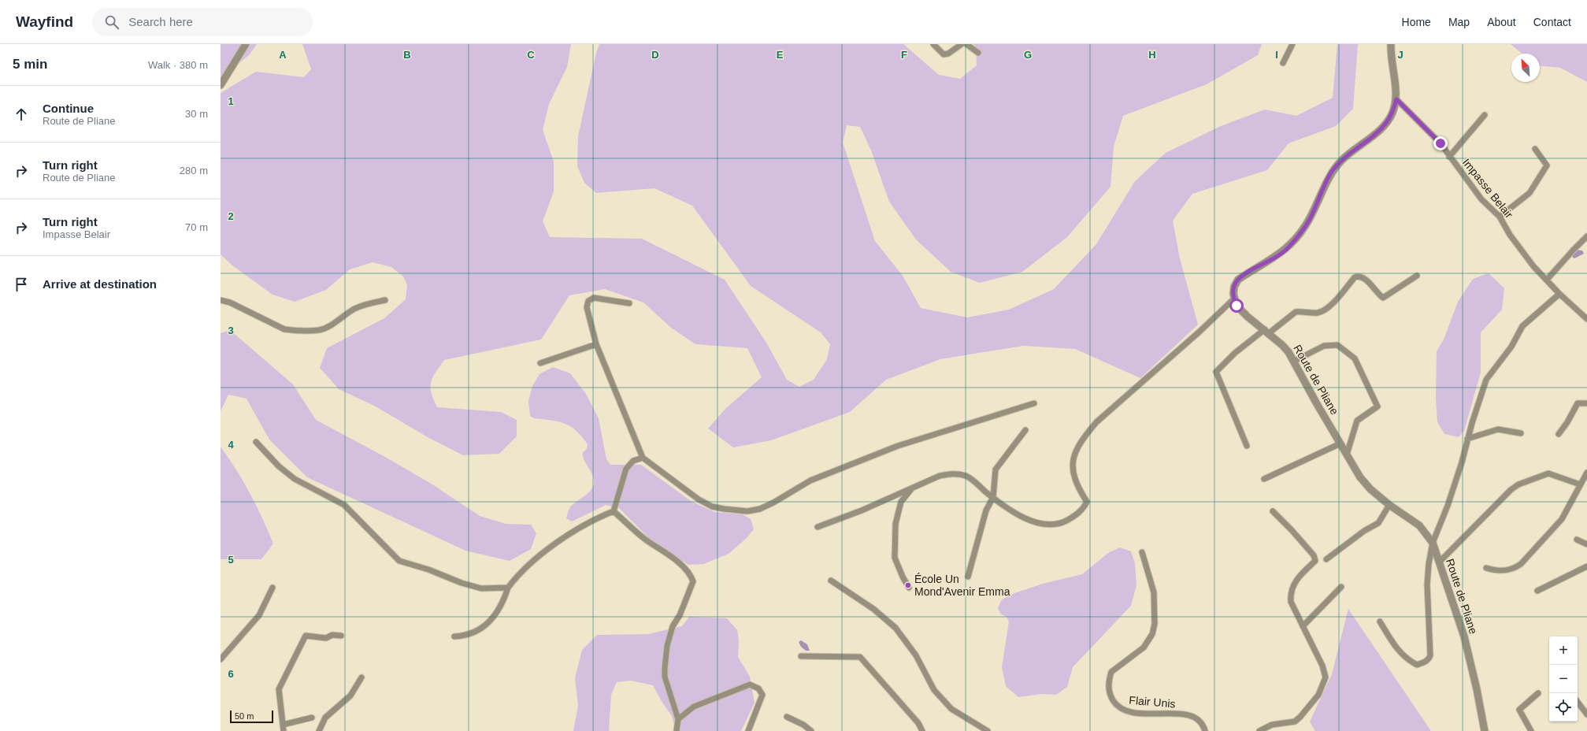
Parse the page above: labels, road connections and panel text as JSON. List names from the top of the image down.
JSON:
{
  "streets": {
    "street": ["Impasse Belair", "Route de Pliane", "Flair Unis"]
  },
  "places": ["École Un Mond'Avenir Emma"],
  "scale_bar": "50 m",
  "north": "top left",
  "page": {
    "header": "Wayfind",
    "search": "Search here",
    "nav": [
      "Home",
      "Map",
      "About",
      "Contact"
    ],
    "heading": ["5 min", "Walk · 380 m"],
    "list": [
      ["Continue", "Route de Pliane", "30 m"],
      ["Turn right", "Route de Pliane", "280 m"],
      ["Turn right", "Impasse Belair", "70 m"],
      "Arrive at destination"
    ],
    "map_buttons": ["+", "−"],
    "scale": "50 m"
  },
  "grid": {
    "columns": [
      "A",
      "B",
      "C",
      "D",
      "E",
      "F",
      "G",
      "H",
      "I",
      "J"
    ],
    "rows": [
      "1",
      "2",
      "3",
      "4",
      "5",
      "6"
    ]
  }
}
